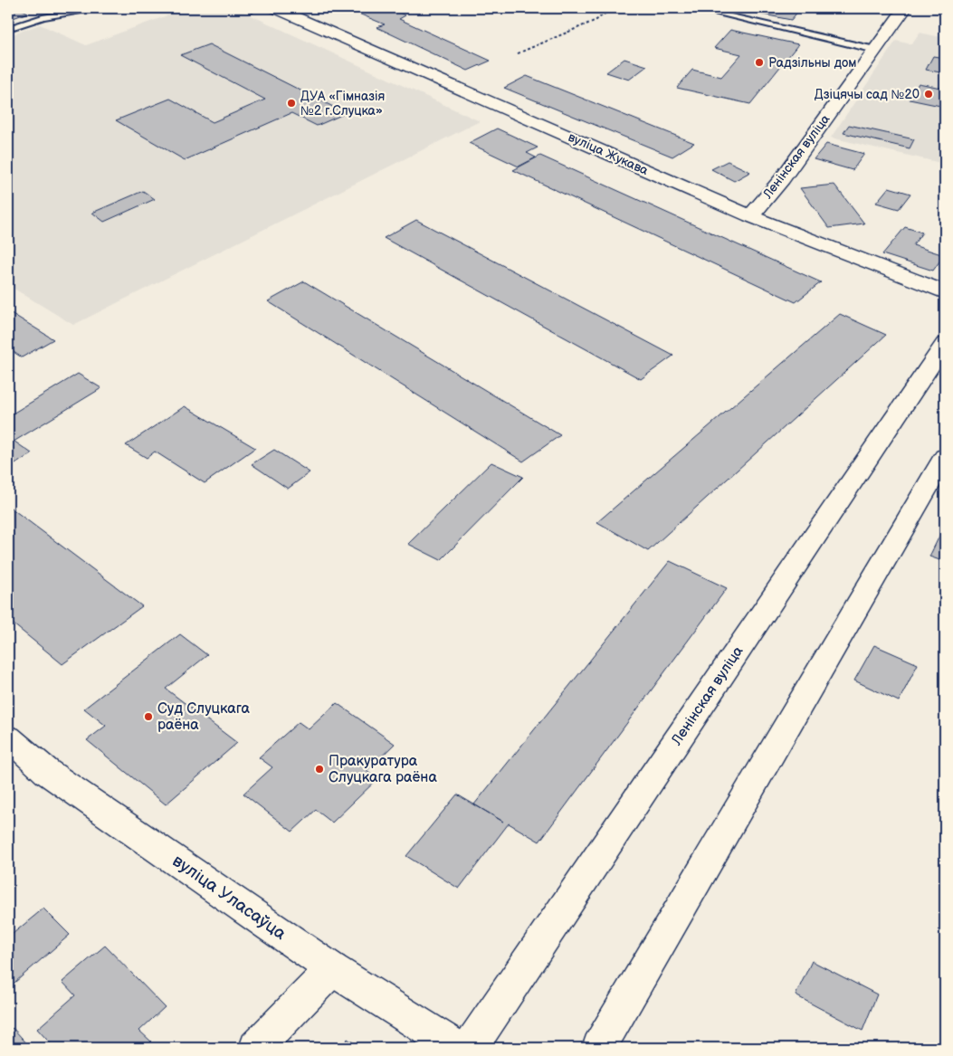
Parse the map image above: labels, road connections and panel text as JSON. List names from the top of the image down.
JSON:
{
  "streets": {
    "street": ["вуліца Жукава", "Ленінская вуліца", "вуліца Уласаўца"]
  },
  "crossings": [
    ["вуліца Жукава", "Ленінская вуліца"]
  ],
  "places": [
    "Радзільны дом",
    "Дзіцячы сад №20",
    "ДУА «Гімназія №2 г.Слуцка»",
    "Суд Слуцкага раёна",
    "Пракуратура Слуцкага раёна"
  ]
}
